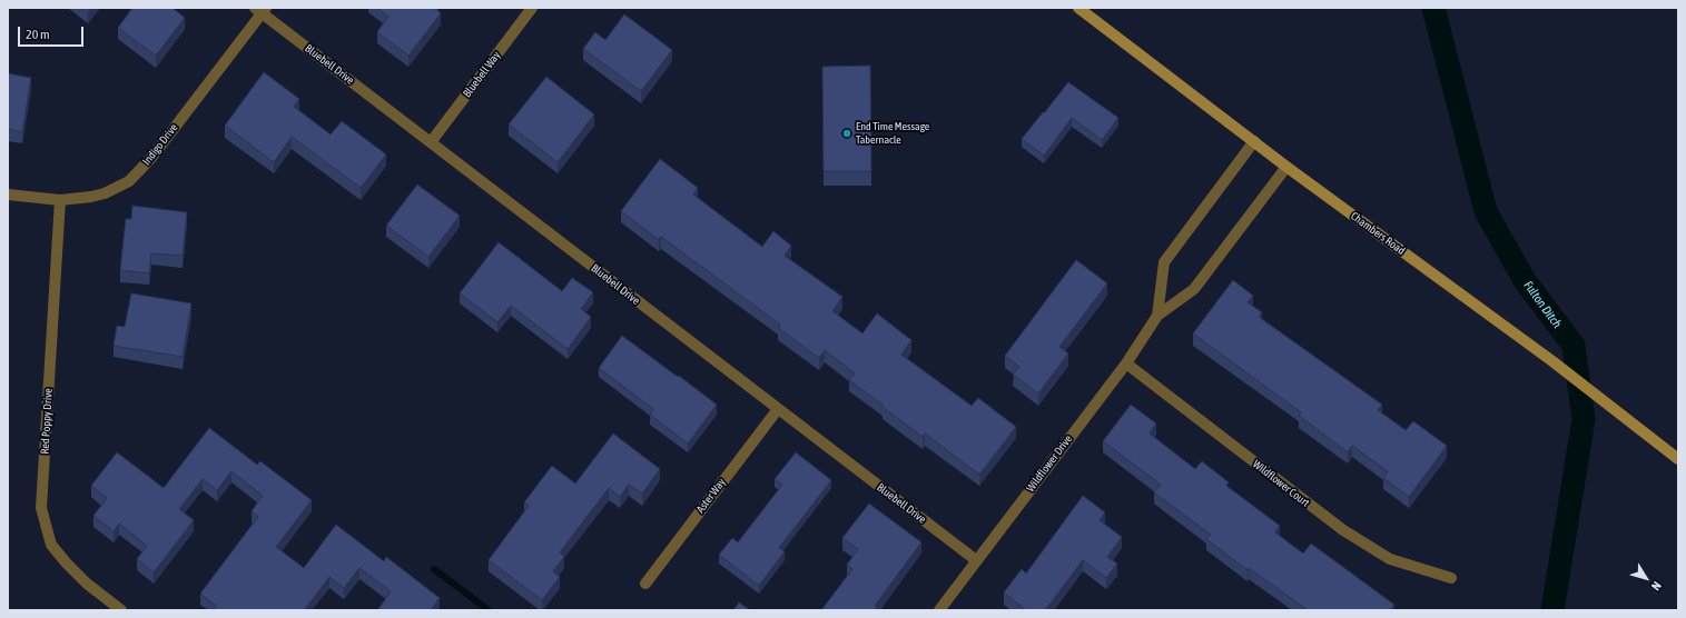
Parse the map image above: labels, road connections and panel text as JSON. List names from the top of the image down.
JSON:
{
  "streets": {
    "street": [
      "Bluebell Drive",
      "Bluebell Way",
      "Indigo Drive",
      "Chambers Road",
      "Red Poppy Drive",
      "Wildflower Drive",
      "Wildflower Court",
      "Aster Way"
    ]
  },
  "crossings": [
    ["Bluebell Drive", "Bluebell Way"],
    ["Bluebell Drive", "Indigo Drive"],
    ["Bluebell Drive", "Wildflower Drive"],
    ["Bluebell Drive", "Aster Way"],
    ["Indigo Drive", "Red Poppy Drive"],
    ["Chambers Road", "Wildflower Drive"],
    ["Wildflower Drive", "Wildflower Court"]
  ],
  "water": ["Fulton Ditch"],
  "places": ["End Time Message Tabernacle"],
  "scale_bar": "20 m",
  "north": "bottom right"
}
